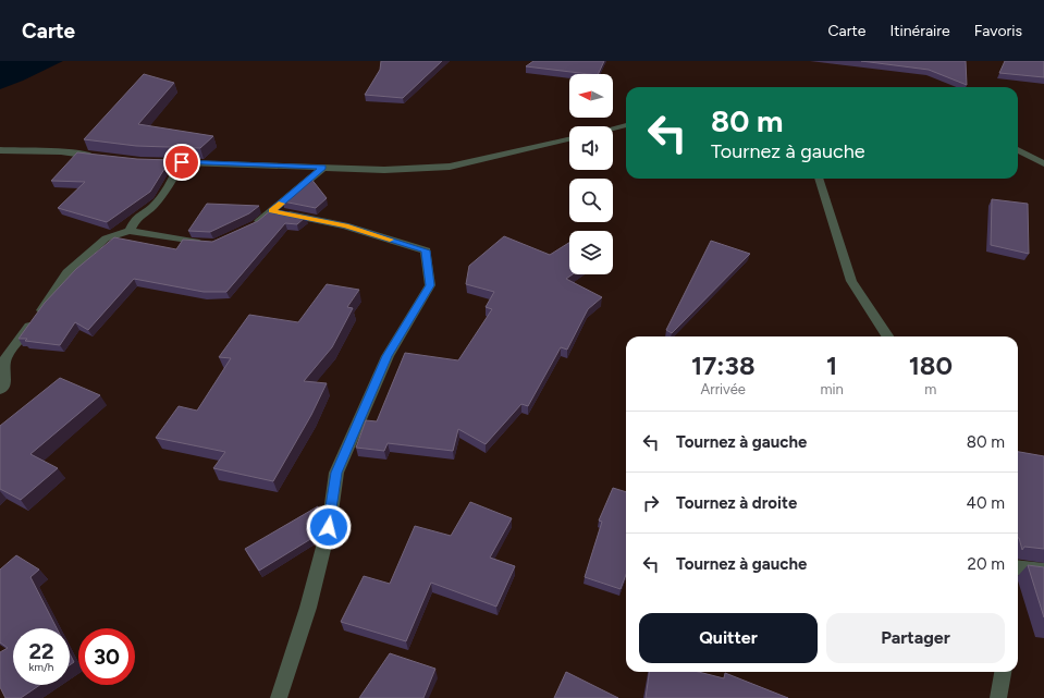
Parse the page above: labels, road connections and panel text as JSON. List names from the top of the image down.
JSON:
{
  "north": "left",
  "page": {
    "header": "Carte",
    "nav": ["Carte", "Itinéraire", "Favoris"],
    "turn": ["80 m", "Tournez à gauche"],
    "eta": [
      "17:38",
      "Arrivée",
      "1",
      "min",
      "180",
      "m"
    ],
    "list": [
      {
        "name": "Tournez à gauche",
        "value": "80 m"
      },
      {
        "name": "Tournez à droite",
        "value": "40 m"
      },
      {
        "name": "Tournez à gauche",
        "value": "20 m"
      }
    ],
    "buttons": ["Quitter", "Partager"],
    "speed": "22 km/h",
    "limit": "30"
  }
}
